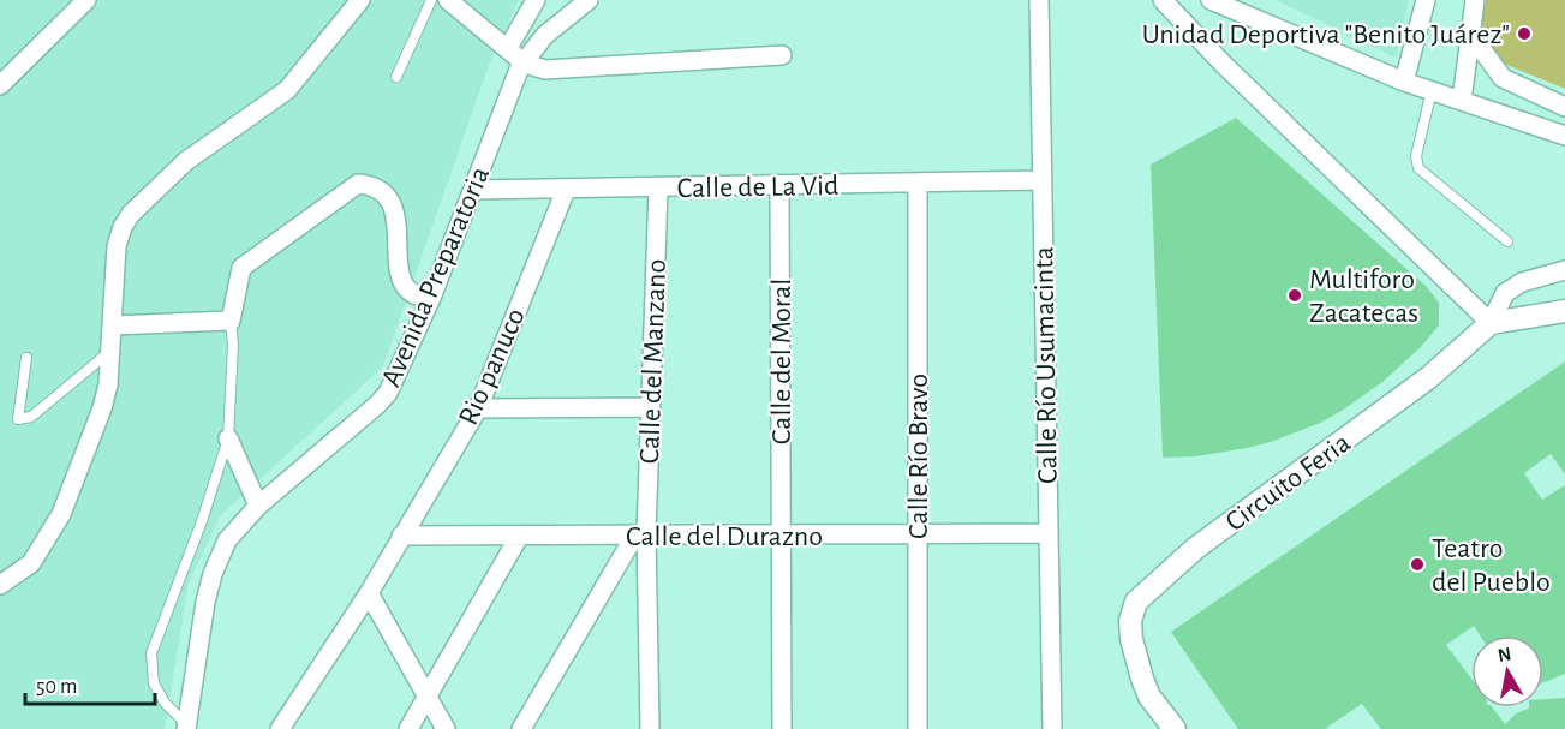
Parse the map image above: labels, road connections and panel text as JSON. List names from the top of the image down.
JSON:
{
  "streets": {
    "street": [
      "Calle de La Vid",
      "Avenida Preparatoria",
      "Calle del Manzano",
      "Calle del Moral",
      "Calle Río Usumacinta",
      "Rio panuco",
      "Calle Río Bravo",
      "Circuito Feria",
      "Calle del Durazno"
    ]
  },
  "crossings": [
    ["Calle de La Vid", "Avenida Preparatoria"],
    ["Calle de La Vid", "Calle del Manzano"],
    ["Calle de La Vid", "Calle del Moral"],
    ["Calle de La Vid", "Calle Río Usumacinta"],
    ["Calle de La Vid", "Rio panuco"],
    ["Calle de La Vid", "Calle Río Bravo"],
    ["Calle del Manzano", "Calle del Durazno"],
    ["Calle del Moral", "Calle del Durazno"],
    ["Calle Río Usumacinta", "Calle del Durazno"],
    ["Rio panuco", "Calle del Durazno"],
    ["Calle Río Bravo", "Calle del Durazno"]
  ],
  "places": ["Unidad Deportiva \"Benito Juárez\"", "Multiforo Zacatecas", "Teatro del Pueblo"],
  "scale_bar": "50 m",
  "north": "top"
}
